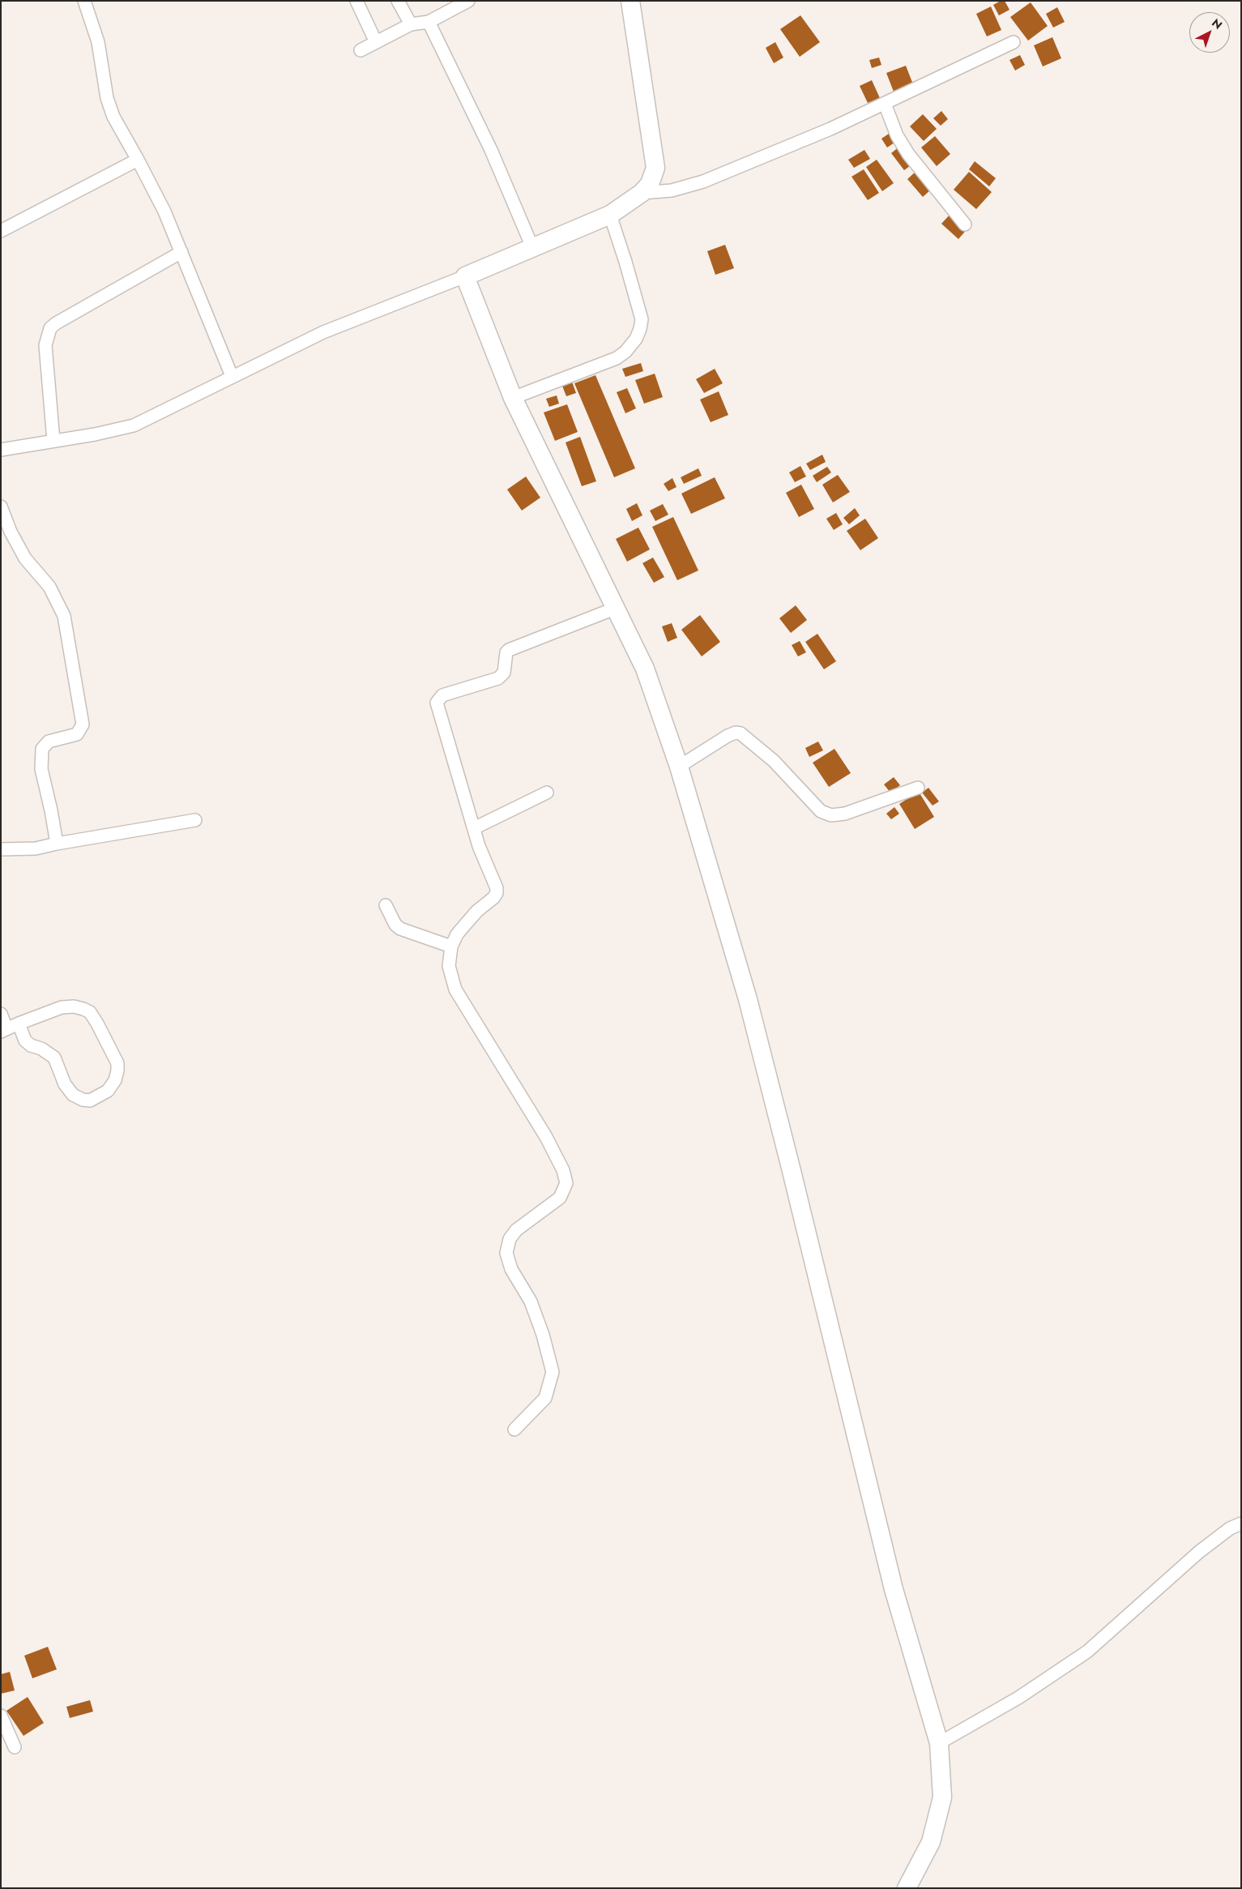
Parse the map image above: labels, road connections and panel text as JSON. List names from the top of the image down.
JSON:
{
  "north": "top right"
}
